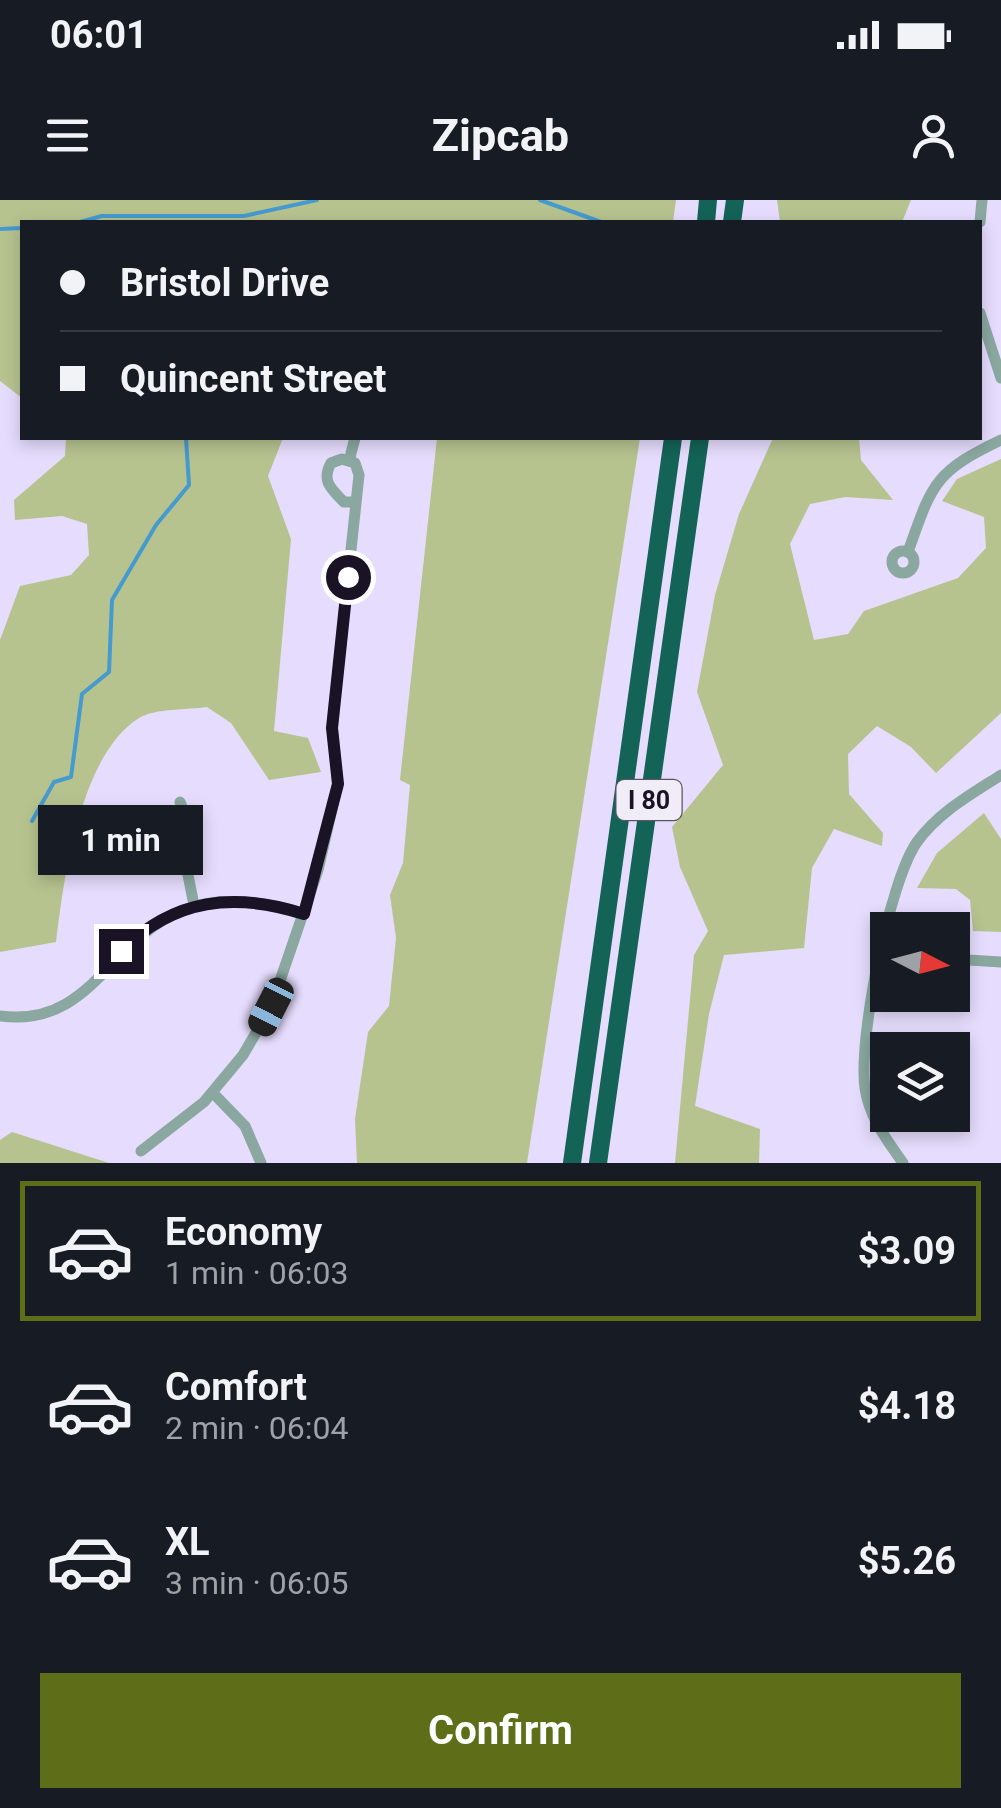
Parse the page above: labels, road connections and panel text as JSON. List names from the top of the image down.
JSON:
{
  "streets": {
    "highway": ["I 80"]
  },
  "north": "right",
  "page": {
    "status": "06:01",
    "header": "Zipcab",
    "banner": ["Bristol Drive", "Quincent Street"],
    "bubble": "1 min",
    "list": [
      {
        "name": "Economy",
        "note": "1 min · 06:03",
        "value": "$3.09"
      },
      {
        "name": "Comfort",
        "note": "2 min · 06:04",
        "value": "$4.18"
      },
      {
        "name": "XL",
        "note": "3 min · 06:05",
        "value": "$5.26"
      }
    ],
    "buttons": "Confirm"
  }
}
